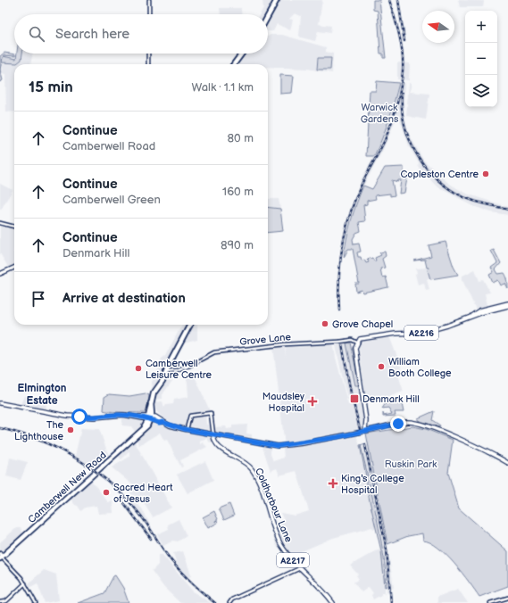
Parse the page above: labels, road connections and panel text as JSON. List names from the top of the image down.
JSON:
{
  "streets": {
    "highway": ["Camberwell New Road"],
    "main road": ["A2216", "Coldharbour Lane", "A2217"],
    "street": ["Grove Lane"]
  },
  "crossings": [
    ["A2216", "Grove Lane"]
  ],
  "districts": ["Elmington Estate"],
  "parks": ["Warwick Gardens", "Ruskin Park"],
  "places": {
    "other": [
      "Copleston Centre",
      "Grove Chapel",
      "William Booth College",
      "Camberwell Leisure Centre",
      "The Lighthouse",
      "Sacred Heart of Jesus"
    ],
    "transit": ["Denmark Hill"],
    "health": ["Maudsley Hospital", "King's College Hospital"]
  },
  "north": "left",
  "page": {
    "map_buttons": ["+", "−"],
    "search": "Search here",
    "heading": ["15 min", "Walk · 1.1 km"],
    "list": [
      ["Continue", "Camberwell Road", "80 m"],
      ["Continue", "Camberwell Green", "160 m"],
      ["Continue", "Denmark Hill", "890 m"],
      "Arrive at destination"
    ]
  }
}
